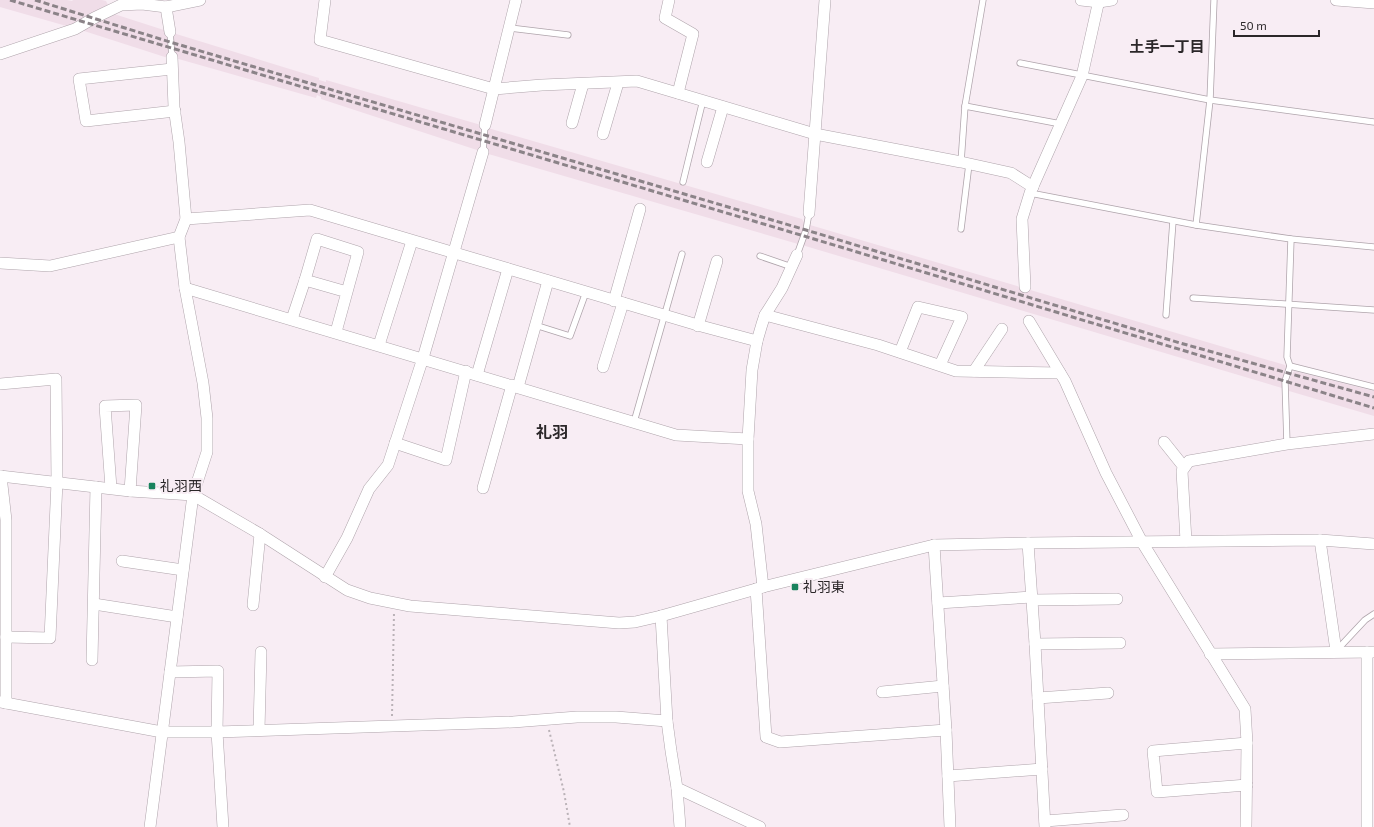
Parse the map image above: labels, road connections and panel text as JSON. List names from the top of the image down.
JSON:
{
  "districts": ["土手一丁目", "礼羽"],
  "places": {
    "transit": ["礼羽西", "礼羽東"]
  },
  "scale_bar": "50 m"
}
